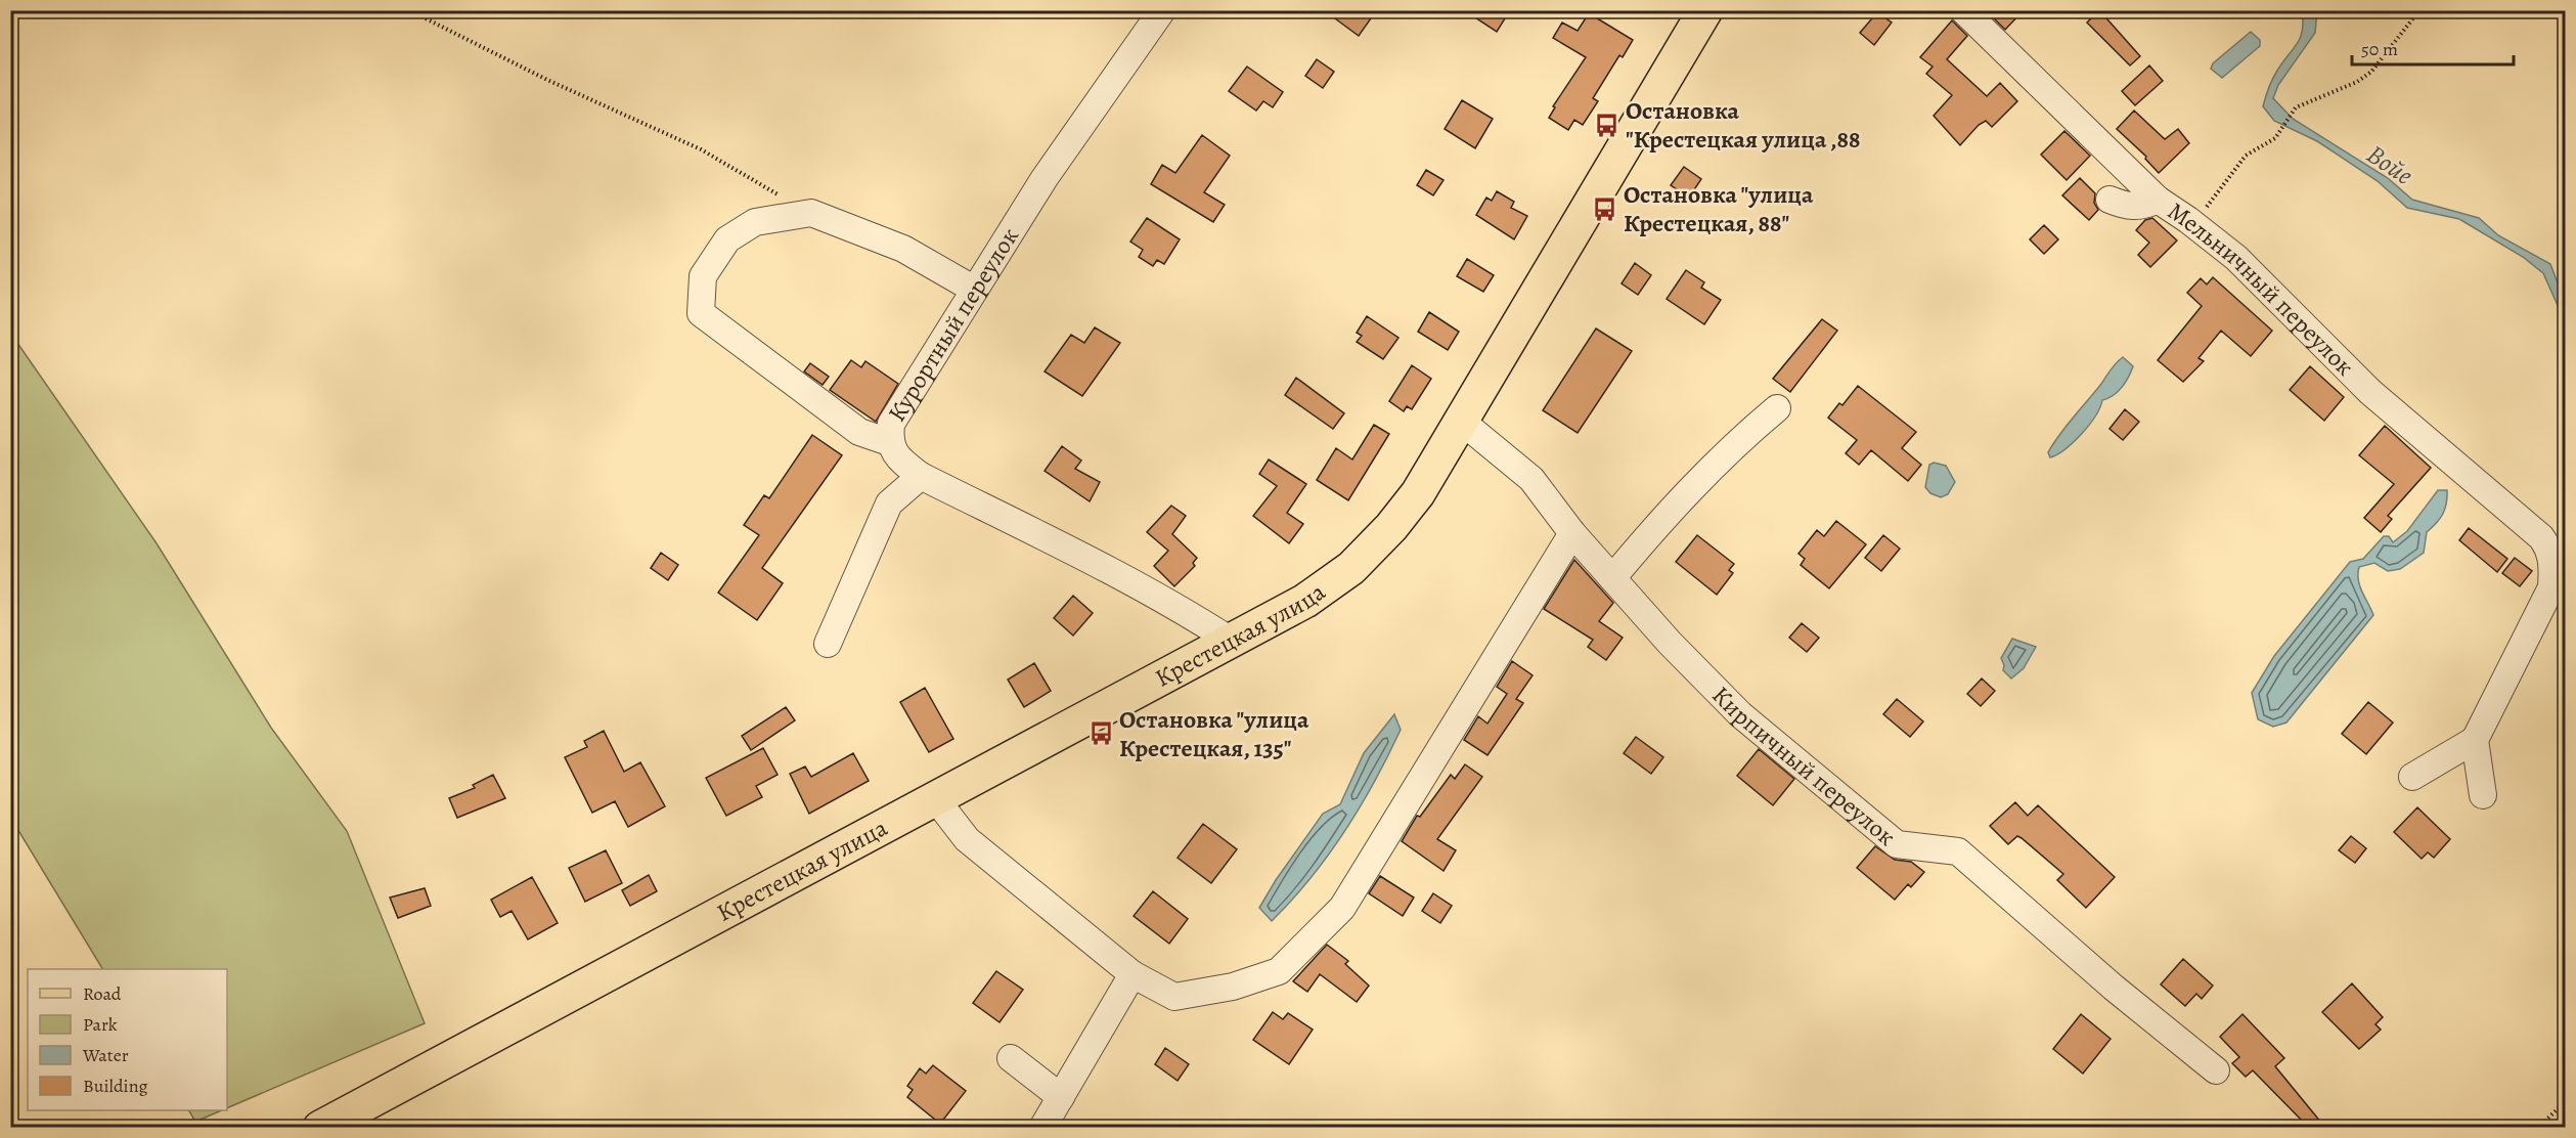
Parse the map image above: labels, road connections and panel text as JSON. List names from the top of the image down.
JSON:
{
  "streets": {
    "main road": ["Крестецкая улица"],
    "street": ["Мельничный переулок", "Курортный переулок", "Кирпичный переулок"]
  },
  "crossings": [
    ["Курортный переулок", "Крестецкая улица"],
    ["Крестецкая улица", "Кирпичный переулок"]
  ],
  "water": ["Войе"],
  "places": {
    "bus stop": ["Остановка \"Крестецкая улица ,88", "Остановка \"улица Крестецкая, 88\"", "Остановка \"улица Крестецкая, 135\""]
  },
  "legend": [
    "Road",
    "Park",
    "Water",
    "Building"
  ],
  "scale_bar": "50 m"
}
